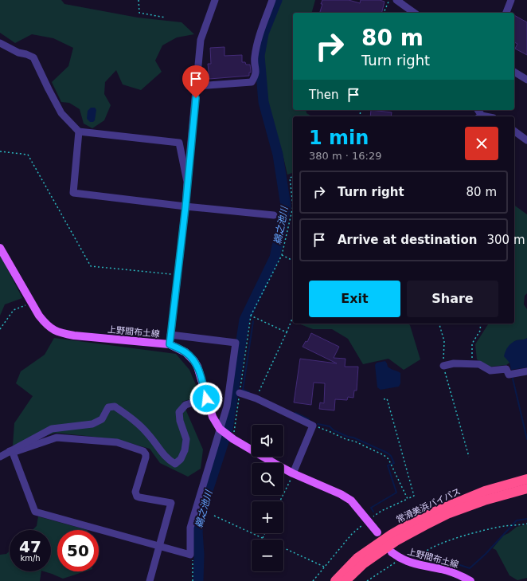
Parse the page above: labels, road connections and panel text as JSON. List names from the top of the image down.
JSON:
{
  "streets": {
    "highway": ["常滑美浜バイパス"],
    "main road": ["上野間布土線"]
  },
  "water": ["鵜之池川"],
  "page": {
    "turn": ["80 m", "Turn right"],
    "then": "Then",
    "heading": ["1 min", "380 m · 16:29"],
    "list": [
      {
        "name": "Turn right",
        "value": "80 m"
      },
      {
        "name": "Arrive at destination",
        "value": "300 m"
      }
    ],
    "buttons": ["Exit", "Share"],
    "map_buttons": ["+", "−"],
    "speed": "47 km/h",
    "limit": "50"
  }
}
